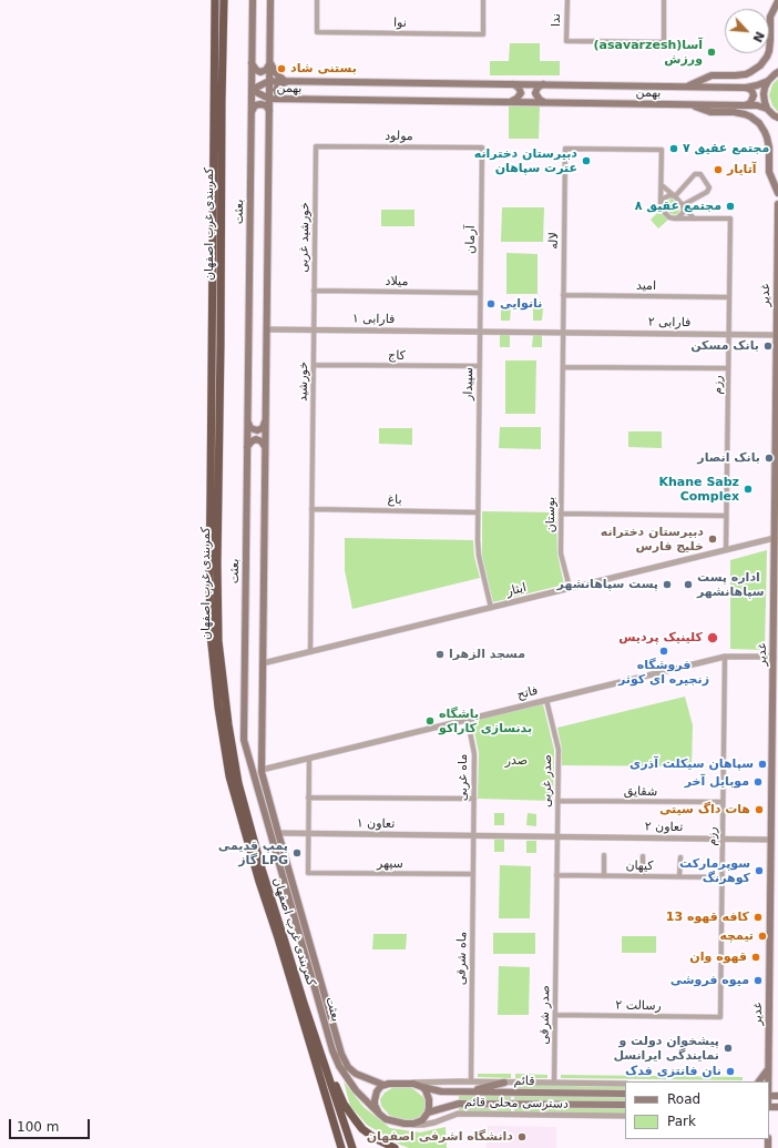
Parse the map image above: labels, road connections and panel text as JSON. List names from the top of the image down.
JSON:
{
  "streets": {
    "highway": ["کمربندی غرب اصفهان"],
    "main road": [
      "بهمن",
      "بعثت",
      "غدیر",
      "قائم"
    ],
    "street": [
      "ندا",
      "نوا",
      "مولود",
      "خورشید غربی",
      "آرمان",
      "لاله",
      "میلاد",
      "امید",
      "فارابی ۱",
      "فارابی ۲",
      "کاج",
      "خورشید",
      "سپیدار",
      "رزم",
      "باغ",
      "بوستان",
      "ایثار",
      "فاتح",
      "ماه غربی",
      "صدر غربی",
      "شقایق",
      "تعاون ۱",
      "تعاون ۲",
      "سپهر",
      "کیهان",
      "ماه شرقی",
      "رسالت ۲",
      "صدر شرقی",
      "دسترسی محلی قائم"
    ]
  },
  "crossings": [
    ["بهمن", "بعثت"],
    ["مولود", "خورشید غربی"],
    ["مولود", "آرمان"],
    ["بعثت", "فارابی ۱"],
    ["بعثت", "ایثار"],
    ["بعثت", "فاتح"],
    ["بعثت", "تعاون ۱"],
    ["بعثت", "قائم"],
    ["بعثت", "دسترسی محلی قائم"],
    ["خورشید غربی", "میلاد"],
    ["خورشید غربی", "فارابی ۱"],
    ["خورشید غربی", "خورشید"],
    ["آرمان", "میلاد"],
    ["آرمان", "فارابی ۱"],
    ["آرمان", "سپیدار"],
    ["لاله", "امید"],
    ["لاله", "فارابی ۱"],
    ["لاله", "فارابی ۲"],
    ["لاله", "بوستان"],
    ["امید", "رزم"],
    ["غدیر", "فارابی ۲"],
    ["غدیر", "ایثار"],
    ["غدیر", "فاتح"],
    ["غدیر", "تعاون ۲"],
    ["فارابی ۱", "فارابی ۲"],
    ["فارابی ۱", "خورشید"],
    ["فارابی ۱", "سپیدار"],
    ["فارابی ۲", "رزم"],
    ["کاج", "خورشید"],
    ["کاج", "سپیدار"],
    ["خورشید", "باغ"],
    ["خورشید", "ایثار"],
    ["سپیدار", "باغ"],
    ["سپیدار", "ایثار"],
    ["رزم", "ایثار"],
    ["رزم", "فاتح"],
    ["رزم", "شقایق"],
    ["رزم", "تعاون ۲"],
    ["رزم", "کیهان"],
    ["رزم", "رسالت ۲"],
    ["بوستان", "ایثار"],
    ["فاتح", "ماه غربی"],
    ["فاتح", "صدر غربی"],
    ["ماه غربی", "تعاون ۱"],
    ["ماه غربی", "ماه شرقی"],
    ["صدر غربی", "شقایق"],
    ["صدر غربی", "تعاون ۱"],
    ["صدر غربی", "تعاون ۲"],
    ["صدر غربی", "صدر شرقی"],
    ["تعاون ۱", "تعاون ۲"],
    ["تعاون ۱", "سپهر"],
    ["تعاون ۱", "ماه شرقی"],
    ["تعاون ۱", "صدر شرقی"],
    ["تعاون ۲", "صدر شرقی"],
    ["سپهر", "ماه شرقی"],
    ["کیهان", "صدر شرقی"],
    ["ماه شرقی", "دسترسی محلی قائم"],
    ["رسالت ۲", "صدر شرقی"],
    ["صدر شرقی", "دسترسی محلی قائم"],
    ["قائم", "دسترسی محلی قائم"]
  ],
  "parks": ["صدر"],
  "places": [
    "(asavarzesh)آسا ورزش",
    "بستنی شاد",
    "مجتمع عقیق ۷",
    "دبیرستان دخترانه عترت سپاهان",
    "آتایار",
    "مجتمع عقیق ۸",
    "نانوایی",
    "بانک مسکن",
    "بانک انصار",
    "Khane Sabz Complex",
    "دبیرستان دخترانه خلیج فارس",
    "پست سپاهانشهر",
    "اداره پست سپاهانشهر",
    "کلینیک پردیس",
    "فروشگاه زنجیره ای کوثر",
    "مسجد الزهرا",
    "باشگاه بدنسازی کاراکو",
    "سپاهان سیکلت آذری",
    "موبایل آخر",
    "هات داگ سیتی",
    "پمپ قدیمی گاز LPG",
    "سوپرمارکت کوهرنگ",
    "کافه قهوه 13",
    "تیمچه",
    "قهوه وان",
    "میوه فروشی",
    "پیشخوان دولت و نمایندگی ایرانسل",
    "نان فانتزی فدک",
    "دانشگاه اشرفی اصفهان"
  ],
  "legend": ["Road", "Park"],
  "scale_bar": "100 m",
  "north": "bottom right"
}
